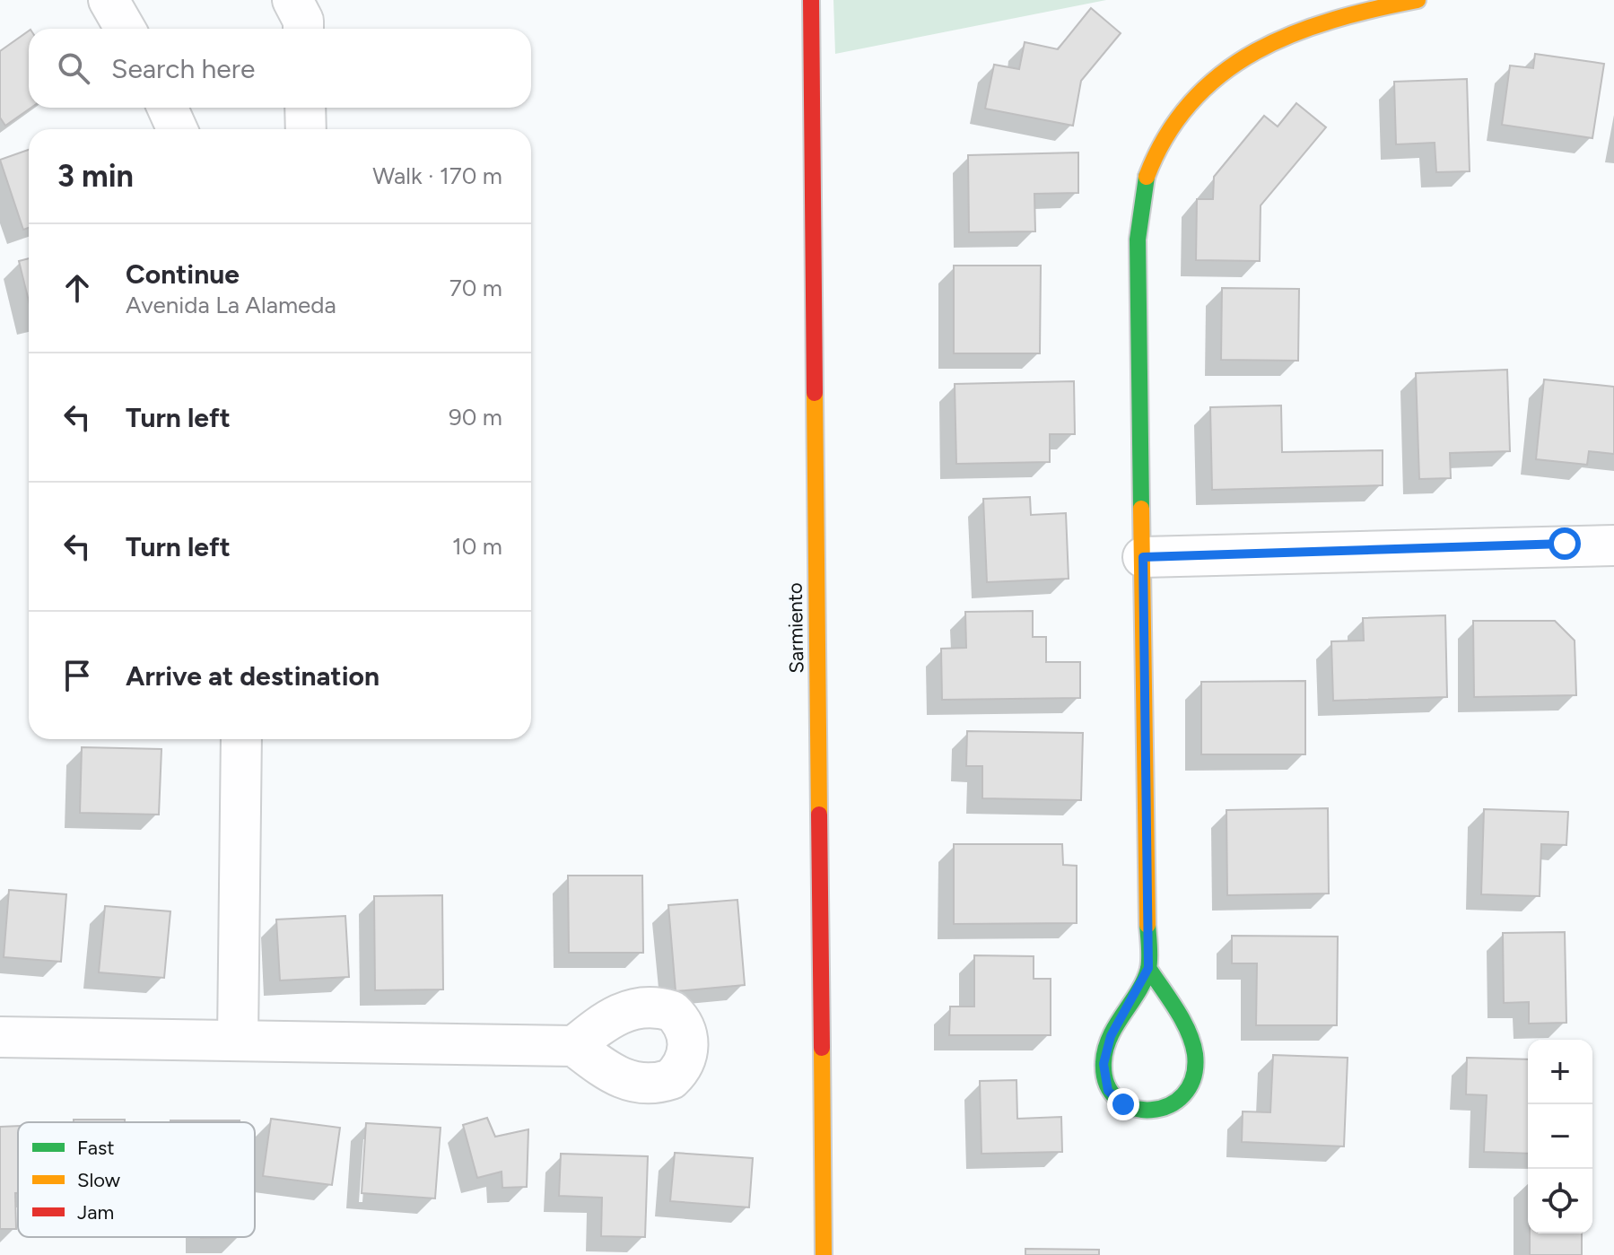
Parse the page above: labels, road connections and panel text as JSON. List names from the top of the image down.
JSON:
{
  "streets": {
    "street": ["Sarmiento"]
  },
  "legend": ["Fast", "Slow", "Jam"],
  "page": {
    "search": "Search here",
    "heading": ["3 min", "Walk · 170 m"],
    "list": [
      ["Continue", "Avenida La Alameda", "70 m"],
      ["Turn left", "90 m"],
      ["Turn left", "10 m"],
      "Arrive at destination"
    ],
    "map_buttons": ["+", "−"]
  }
}
